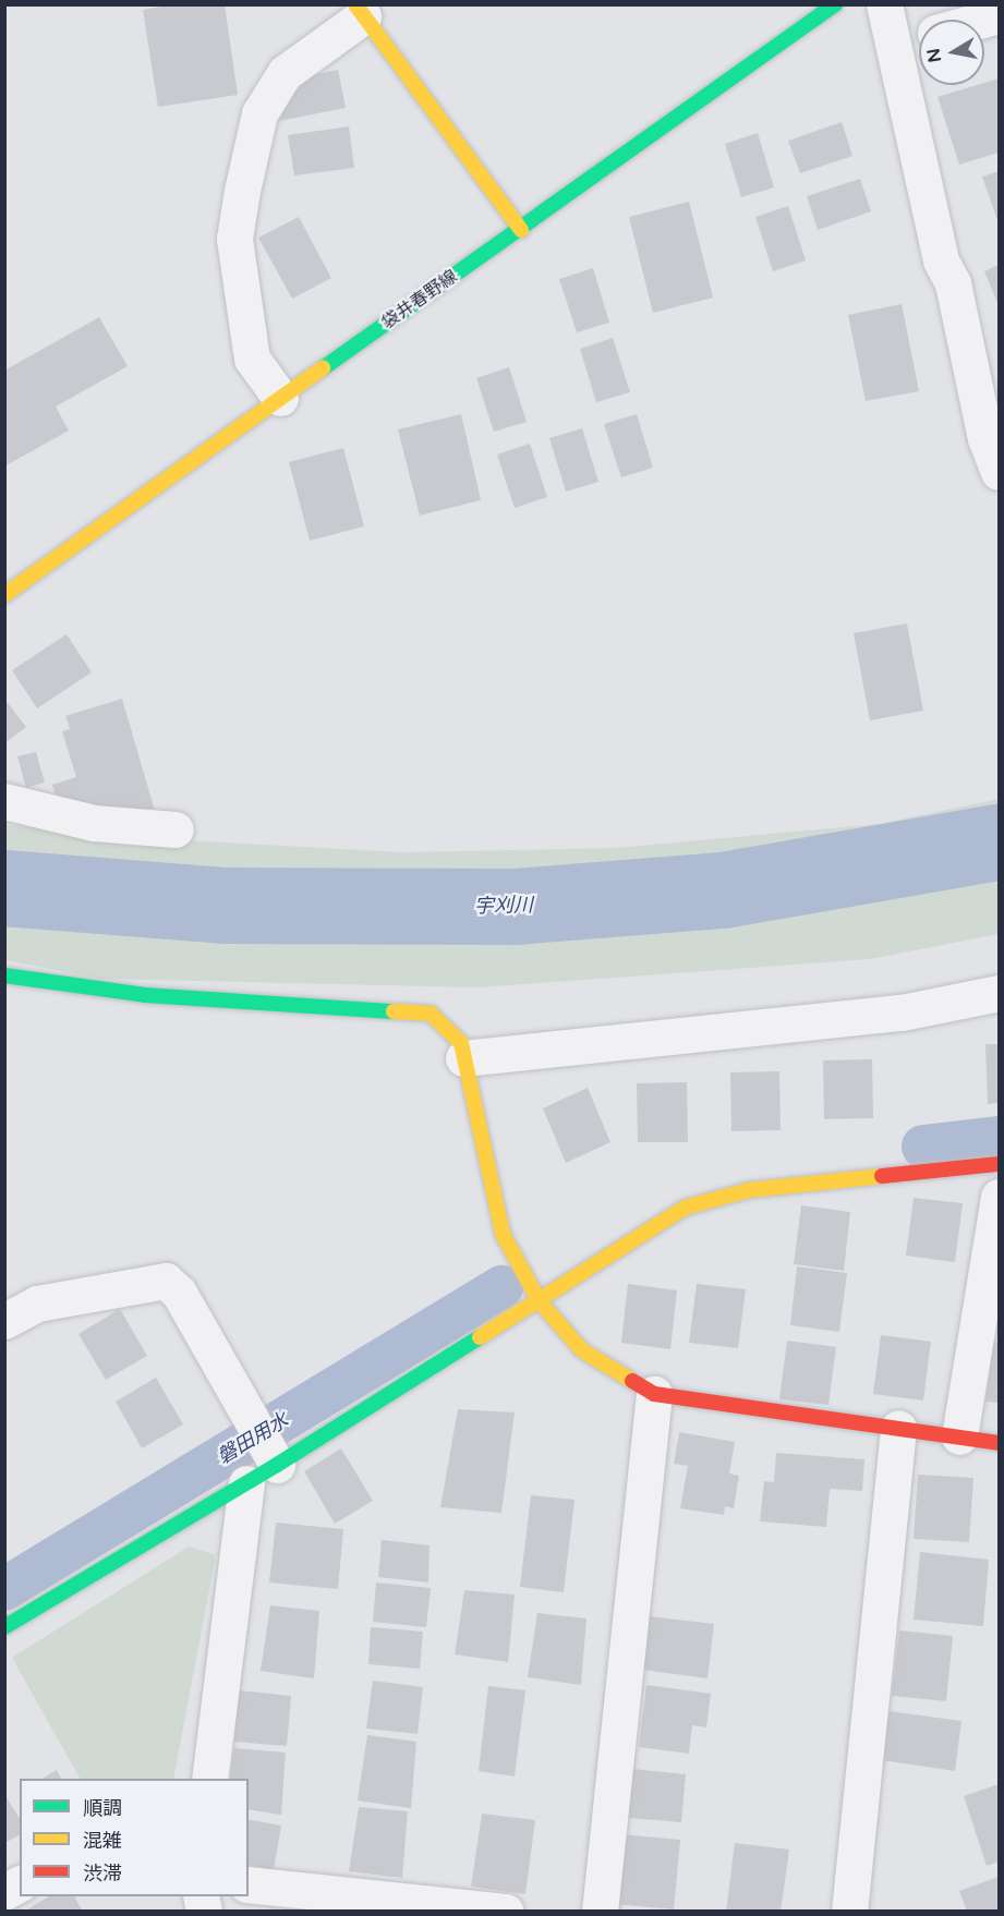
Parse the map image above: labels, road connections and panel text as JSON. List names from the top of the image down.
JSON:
{
  "streets": {
    "street": ["袋井春野線"]
  },
  "water": ["宇刈川", "磐田用水"],
  "legend": ["順調", "混雑", "渋滞"],
  "north": "left"
}
